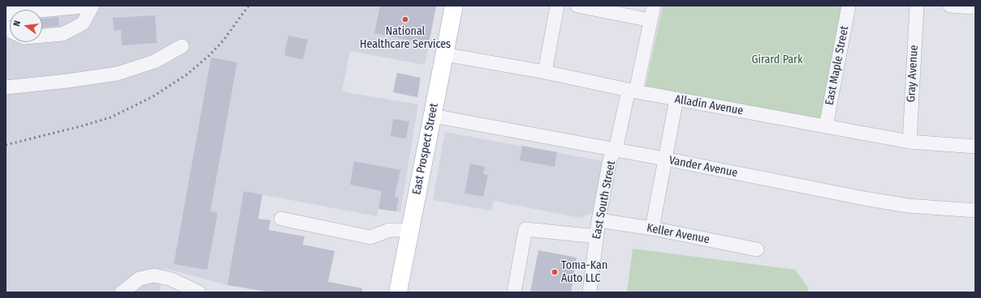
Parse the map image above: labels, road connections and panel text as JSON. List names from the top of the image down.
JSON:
{
  "streets": {
    "main road": ["East Prospect Street"],
    "street": [
      "East Maple Street",
      "Gray Avenue",
      "Alladin Avenue",
      "Vander Avenue",
      "East South Street",
      "Keller Avenue"
    ]
  },
  "crossings": [
    ["East Maple Street", "Alladin Avenue"],
    ["Gray Avenue", "Alladin Avenue"],
    ["Alladin Avenue", "East Prospect Street"],
    ["Alladin Avenue", "East South Street"],
    ["East Prospect Street", "Vander Avenue"],
    ["Vander Avenue", "East South Street"],
    ["East South Street", "Keller Avenue"]
  ],
  "parks": ["Girard Park"],
  "places": ["National Healthcare Services", "Toma-Kan Auto LLC"],
  "north": "left"
}
